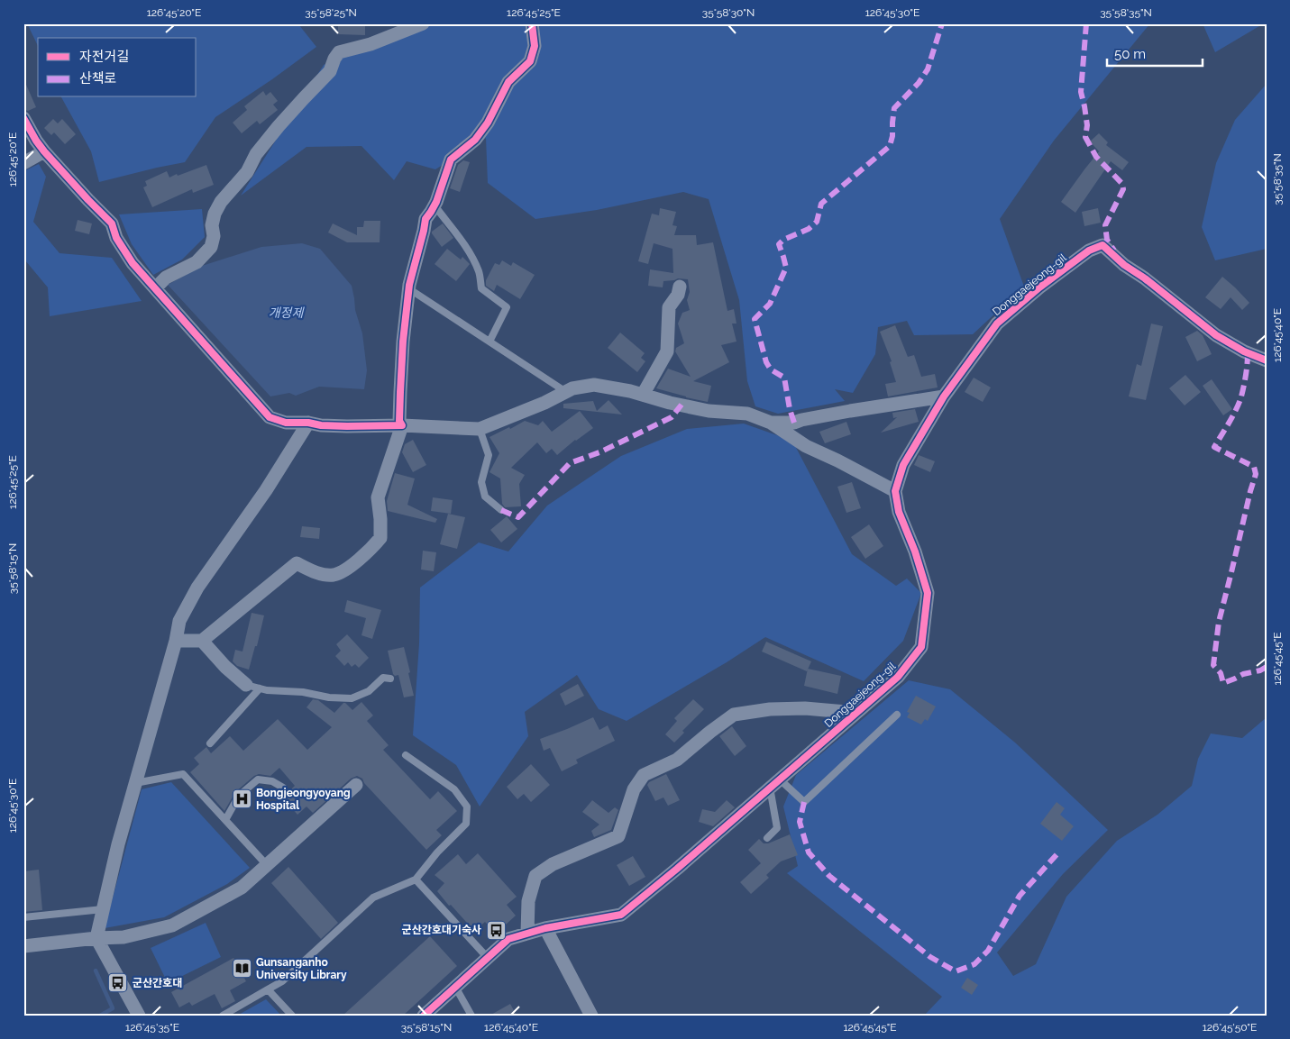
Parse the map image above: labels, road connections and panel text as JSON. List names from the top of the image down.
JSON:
{
  "streets": {
    "street": ["Donggaejeong-gil"]
  },
  "water": ["개정제"],
  "places": {
    "hospital": ["Bongjeongyoyang Hospital"],
    "bus stop": ["군산간호대기숙사", "군산간호대"],
    "library": ["Gunsanganho University Library"]
  },
  "legend": ["자전거길", "산책로"],
  "scale_bar": "50 m",
  "coordinates": [
    "126°45'20\"E",
    "35°58'25\"N",
    "126°45'25\"E",
    "35°58'30\"N",
    "126°45'30\"E",
    "35°58'35\"N",
    "126°45'40\"E",
    "35°58'15\"N",
    "126°45'45\"E",
    "126°45'35\"E",
    "126°45'50\"E"
  ]
}
